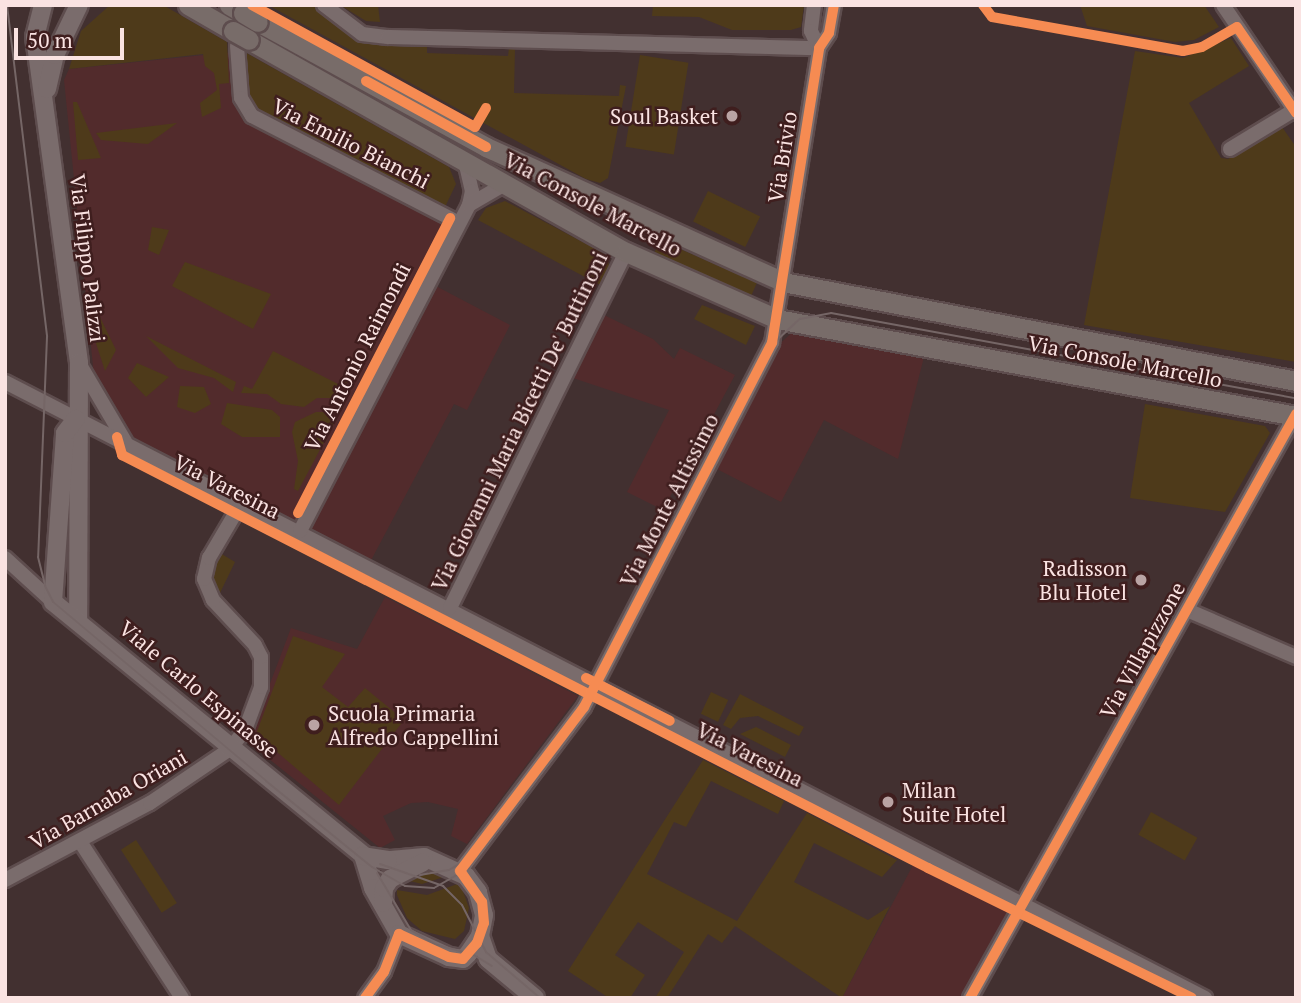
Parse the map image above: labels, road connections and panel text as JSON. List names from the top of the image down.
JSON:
{
  "streets": {
    "main road": ["Via Console Marcello"],
    "street": [
      "Via Emilio Bianchi",
      "Via Brivio",
      "Via Filippo Palizzi",
      "Via Antonio Raimondi",
      "Via Giovanni Maria Bicetti De' Buttinoni",
      "Via Varesina",
      "Via Monte Altissimo",
      "Via Villapizzone",
      "Viale Carlo Espinasse",
      "Via Barnaba Oriani"
    ]
  },
  "crossings": [
    ["Via Emilio Bianchi", "Via Console Marcello"],
    ["Via Emilio Bianchi", "Via Antonio Raimondi"],
    ["Via Brivio", "Via Console Marcello"],
    ["Via Brivio", "Via Monte Altissimo"],
    ["Via Console Marcello", "Via Giovanni Maria Bicetti De' Buttinoni"],
    ["Via Console Marcello", "Via Monte Altissimo"],
    ["Via Console Marcello", "Via Villapizzone"],
    ["Via Filippo Palizzi", "Via Varesina"],
    ["Via Filippo Palizzi", "Viale Carlo Espinasse"],
    ["Via Antonio Raimondi", "Via Varesina"],
    ["Via Giovanni Maria Bicetti De' Buttinoni", "Via Varesina"],
    ["Via Varesina", "Via Monte Altissimo"],
    ["Via Varesina", "Via Villapizzone"],
    ["Viale Carlo Espinasse", "Via Barnaba Oriani"]
  ],
  "places": [
    "Soul Basket",
    "Radisson Blu Hotel",
    "Scuola Primaria Alfredo Cappellini",
    "Milan Suite Hotel"
  ],
  "scale_bar": "50 m"
}
